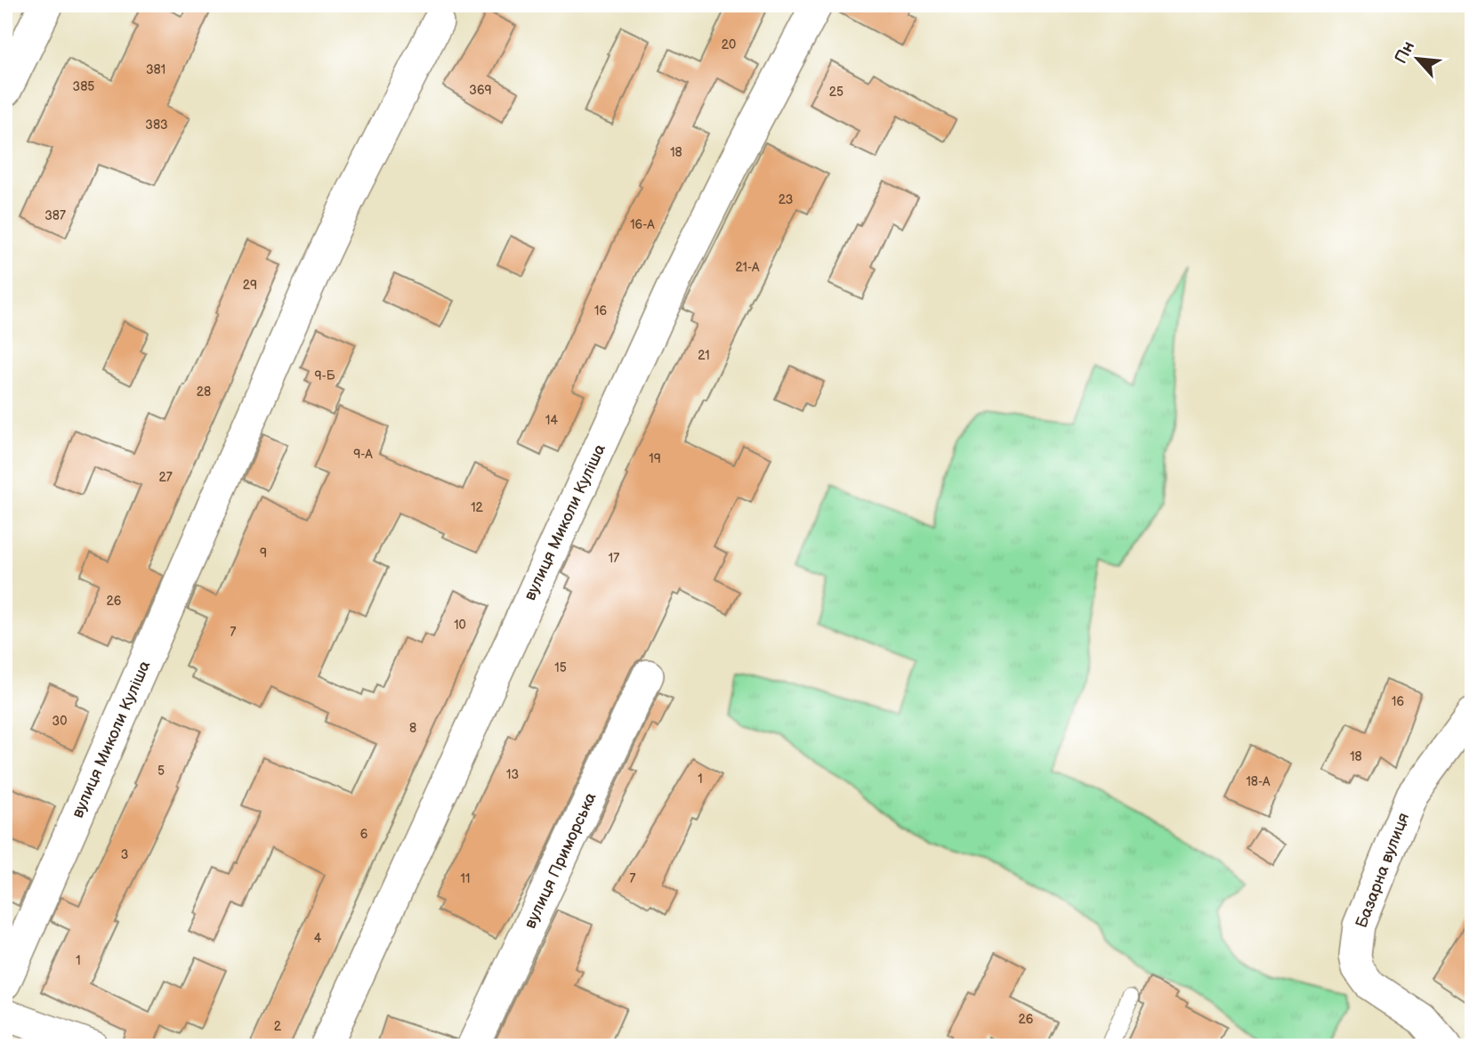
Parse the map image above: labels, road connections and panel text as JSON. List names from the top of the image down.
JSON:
{
  "streets": {
    "street": ["вулиця Миколи Куліша", "вулиця Приморська", "Базарна вулиця"]
  },
  "house_numbers": [
    "20",
    "381",
    "385",
    "369",
    "25",
    "383",
    "18",
    "23",
    "387",
    "16-А",
    "21-А",
    "29",
    "16",
    "21",
    "9-Б",
    "28",
    "14",
    "9-А",
    "19",
    "27",
    "12",
    "9",
    "17",
    "26",
    "10",
    "7",
    "15",
    "16",
    "30",
    "8",
    "18",
    "5",
    "13",
    "1",
    "18-А",
    "6",
    "3",
    "11",
    "7",
    "4",
    "1",
    "26",
    "2"
  ],
  "north": "top left"
}
